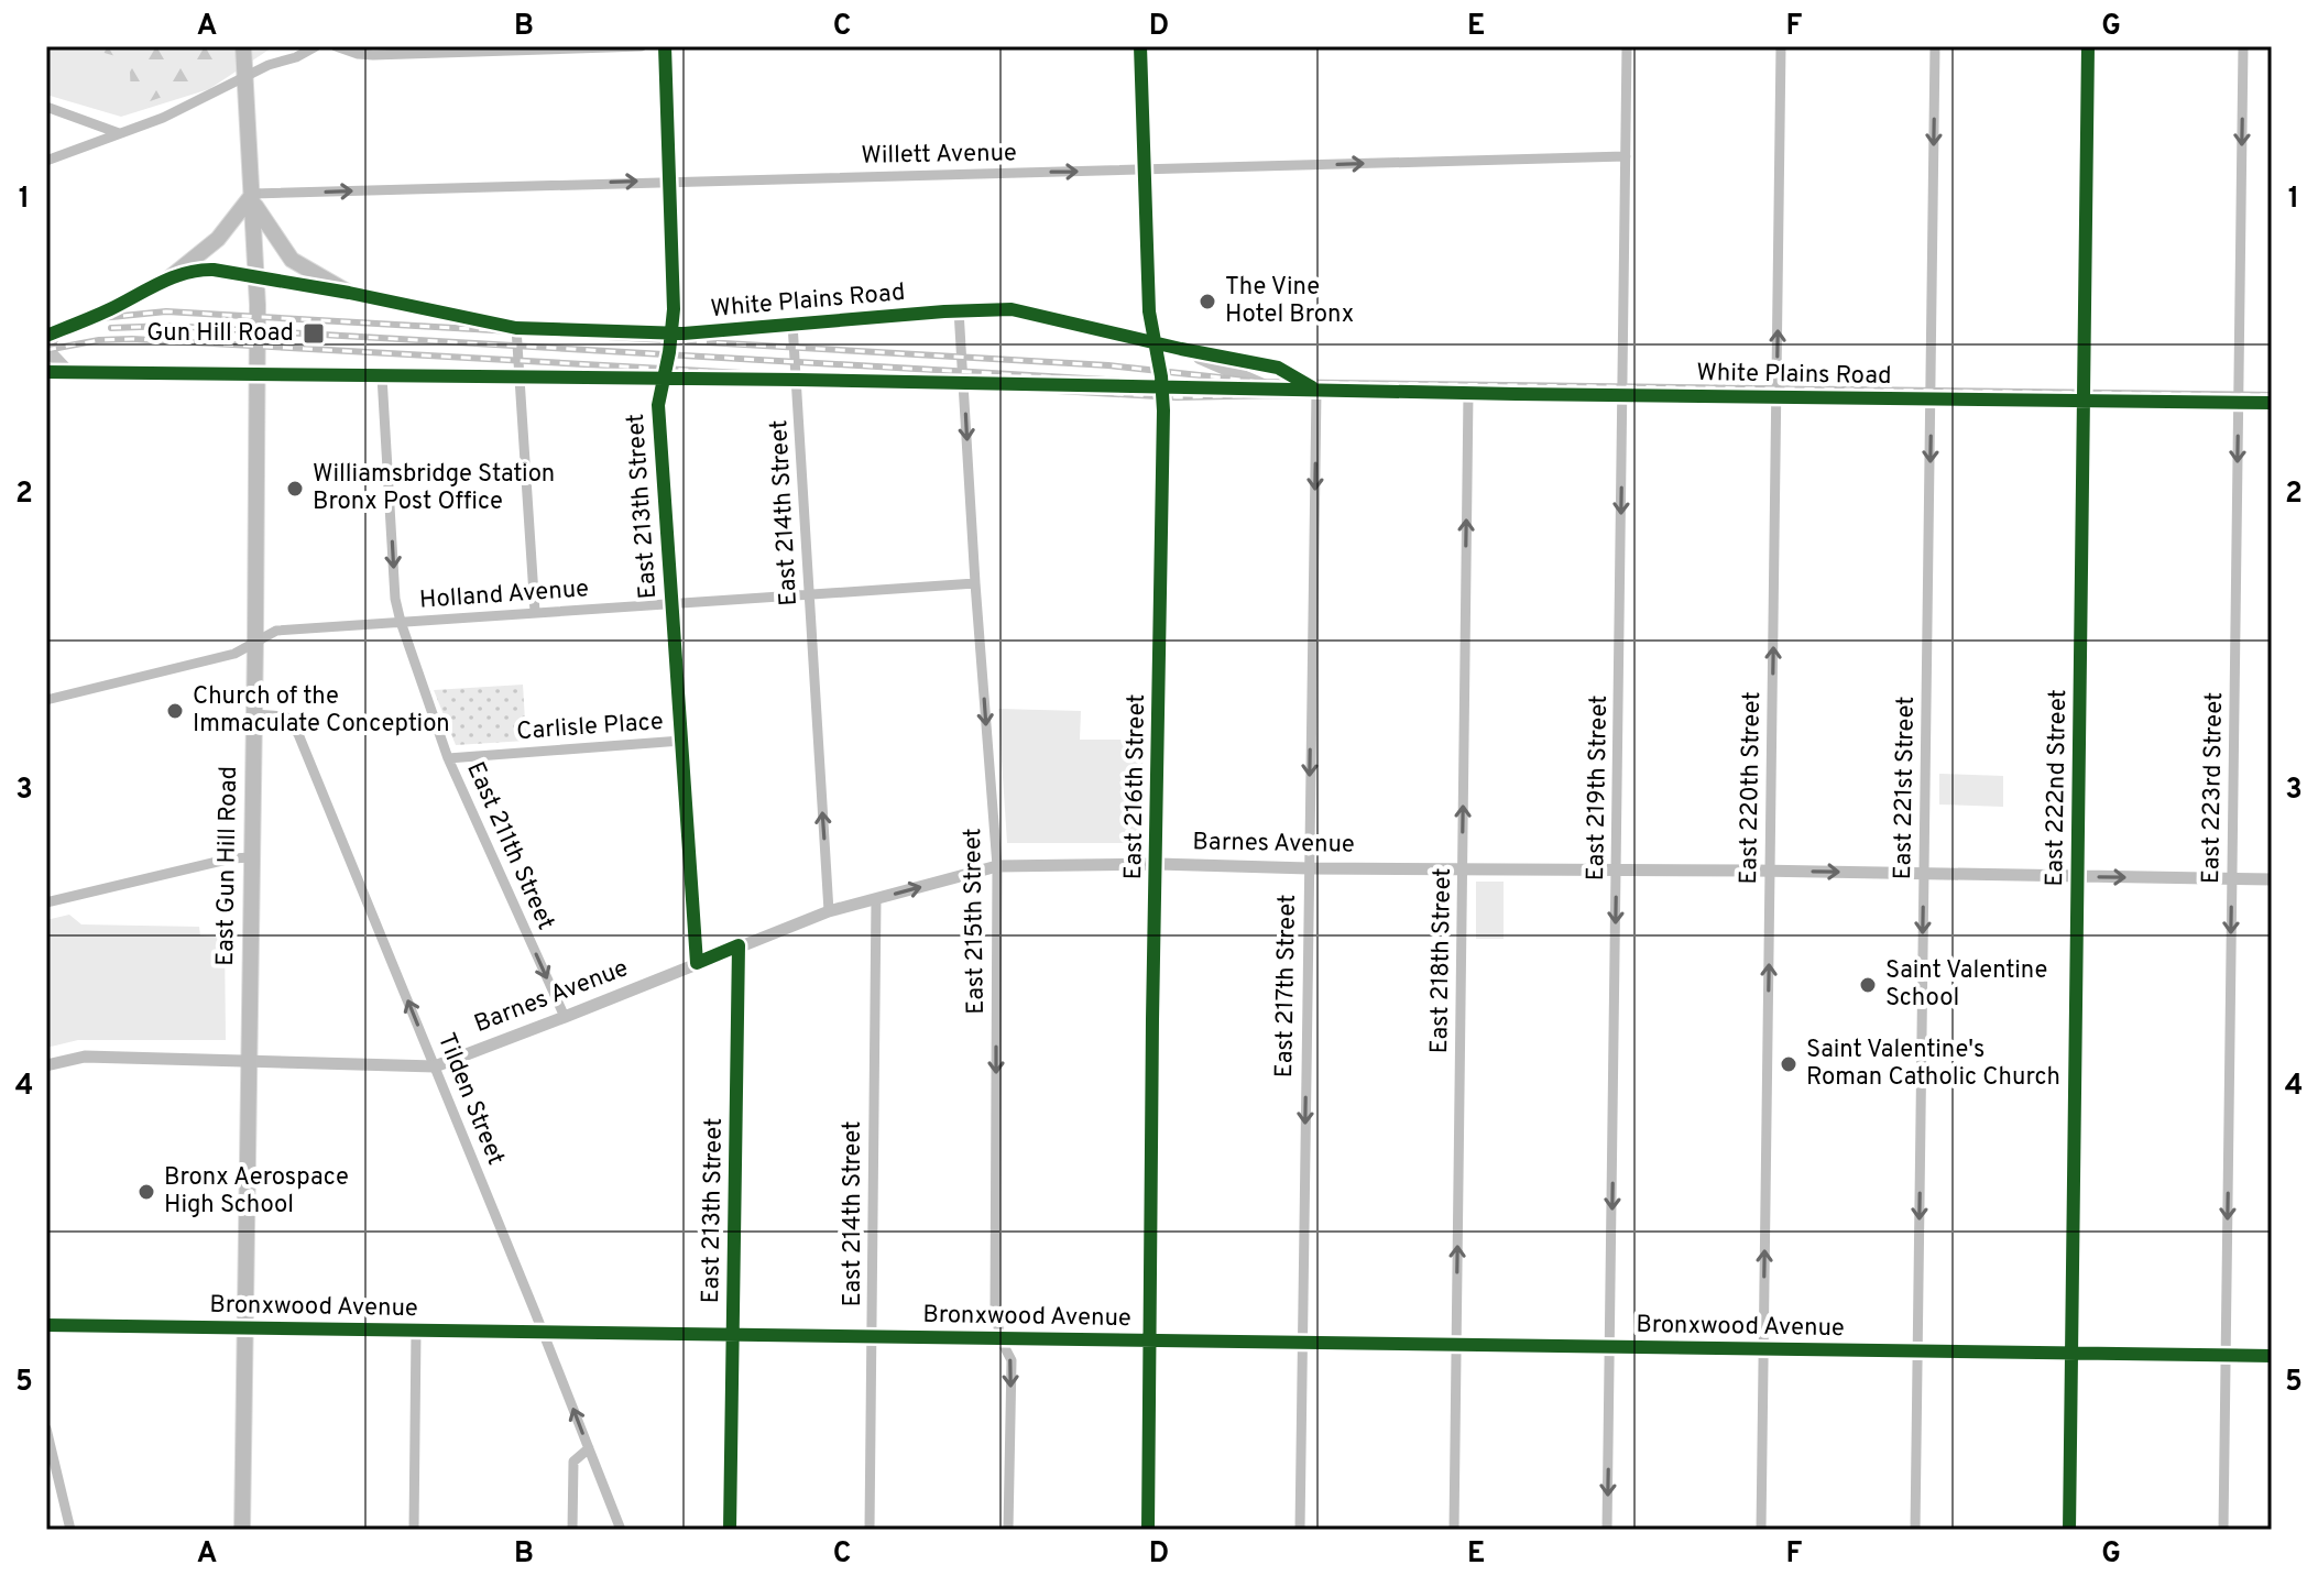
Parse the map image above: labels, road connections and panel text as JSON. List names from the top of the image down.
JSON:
{
  "streets": {
    "main road": ["White Plains Road", "East Gun Hill Road"],
    "street": [
      "Willett Avenue",
      "East 213th Street",
      "East 214th Street",
      "Holland Avenue",
      "Carlisle Place",
      "East 216th Street",
      "East 219th Street",
      "East 220th Street",
      "East 221st Street",
      "East 222nd Street",
      "East 223rd Street",
      "Barnes Avenue",
      "East 211th Street",
      "East 215th Street",
      "East 218th Street",
      "East 217th Street",
      "Tilden Street",
      "Bronxwood Avenue"
    ]
  },
  "crossings": [
    ["Willett Avenue", "East 213th Street"],
    ["Willett Avenue", "East 216th Street"],
    ["Willett Avenue", "East 219th Street"],
    ["Willett Avenue", "East Gun Hill Road"],
    ["White Plains Road", "East 213th Street"],
    ["White Plains Road", "East 214th Street"],
    ["White Plains Road", "East 216th Street"],
    ["White Plains Road", "East 219th Street"],
    ["White Plains Road", "East 220th Street"],
    ["White Plains Road", "East 221st Street"],
    ["White Plains Road", "East 222nd Street"],
    ["White Plains Road", "East 223rd Street"],
    ["White Plains Road", "East 211th Street"],
    ["White Plains Road", "East Gun Hill Road"],
    ["White Plains Road", "East 215th Street"],
    ["White Plains Road", "East 218th Street"],
    ["White Plains Road", "East 217th Street"],
    ["East 213th Street", "Holland Avenue"],
    ["East 213th Street", "Carlisle Place"],
    ["East 213th Street", "Barnes Avenue"],
    ["East 213th Street", "Bronxwood Avenue"],
    ["East 214th Street", "Holland Avenue"],
    ["East 214th Street", "Barnes Avenue"],
    ["East 214th Street", "Bronxwood Avenue"],
    ["Holland Avenue", "East 211th Street"],
    ["Holland Avenue", "East Gun Hill Road"],
    ["Holland Avenue", "East 215th Street"],
    ["Carlisle Place", "East 211th Street"],
    ["East 216th Street", "Barnes Avenue"],
    ["East 216th Street", "Bronxwood Avenue"],
    ["East 219th Street", "Barnes Avenue"],
    ["East 219th Street", "Bronxwood Avenue"],
    ["East 220th Street", "Barnes Avenue"],
    ["East 220th Street", "Bronxwood Avenue"],
    ["East 221st Street", "Barnes Avenue"],
    ["East 221st Street", "Bronxwood Avenue"],
    ["East 222nd Street", "Barnes Avenue"],
    ["East 222nd Street", "Bronxwood Avenue"],
    ["East 223rd Street", "Barnes Avenue"],
    ["East 223rd Street", "Bronxwood Avenue"],
    ["Barnes Avenue", "East 211th Street"],
    ["Barnes Avenue", "East Gun Hill Road"],
    ["Barnes Avenue", "East 215th Street"],
    ["Barnes Avenue", "East 218th Street"],
    ["Barnes Avenue", "East 217th Street"],
    ["Barnes Avenue", "Tilden Street"],
    ["East Gun Hill Road", "Tilden Street"],
    ["East Gun Hill Road", "Bronxwood Avenue"],
    ["East 215th Street", "Bronxwood Avenue"],
    ["East 218th Street", "Bronxwood Avenue"],
    ["East 217th Street", "Bronxwood Avenue"],
    ["Tilden Street", "Bronxwood Avenue"]
  ],
  "one_way": [
    "Willett Avenue",
    "East 219th Street",
    "East 220th Street",
    "East 221st Street",
    "East 223rd Street",
    "East 211th Street",
    "East 215th Street",
    "East 218th Street",
    "East 217th Street",
    "Tilden Street"
  ],
  "places": {
    "other": [
      "The Vine Hotel Bronx",
      "Williamsbridge Station Bronx Post Office",
      "Church of the Immaculate Conception",
      "Saint Valentine School",
      "Saint Valentine's Roman Catholic Church",
      "Bronx Aerospace High School"
    ],
    "transit": ["Gun Hill Road"]
  },
  "grid": {
    "columns": [
      "A",
      "B",
      "C",
      "D",
      "E",
      "F",
      "G"
    ],
    "rows": [
      "1",
      "2",
      "3",
      "4",
      "5"
    ]
  }
}
